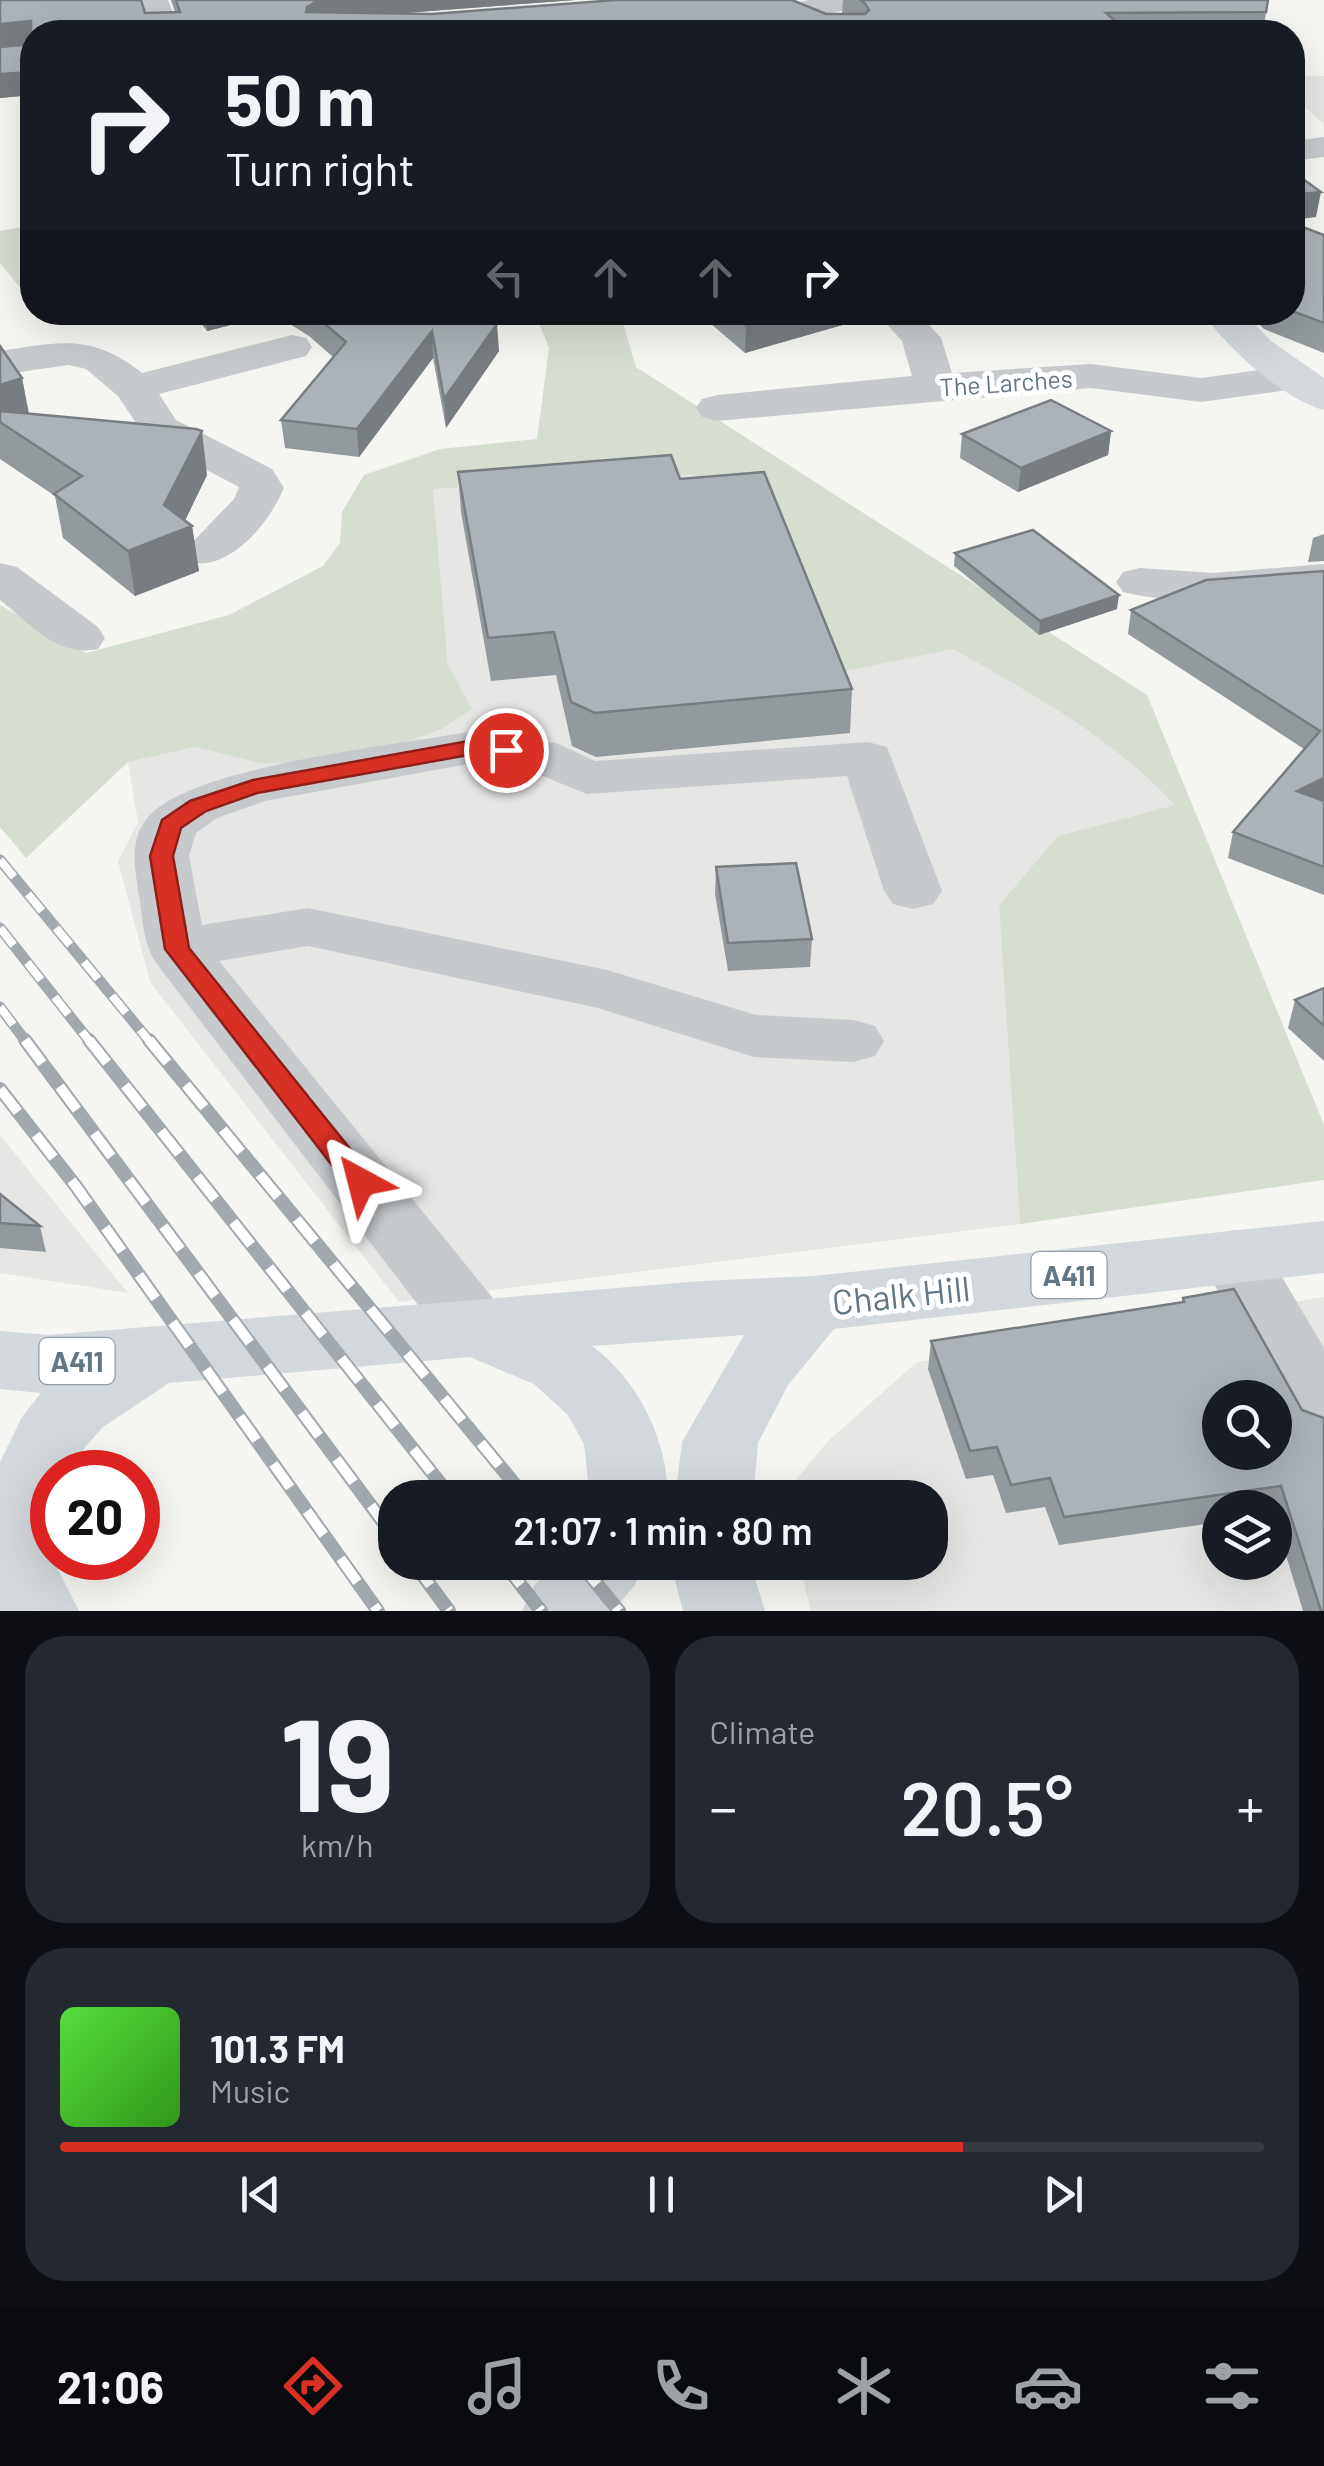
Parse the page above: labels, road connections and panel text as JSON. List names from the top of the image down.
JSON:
{
  "streets": {
    "main road": ["A411", "Chalk Hill"],
    "street": ["The Larches"]
  },
  "crossings": [
    ["A411", "Chalk Hill"]
  ],
  "page": {
    "turn": ["50 m", "Turn right"],
    "limit": "20",
    "trip": "21:07 · 1 min · 80 m",
    "tile": [
      ["19", "km/h"],
      "Climate"
    ],
    "heat": ["−", "20.5°", "+"],
    "song": ["101.3 FM", "Music"],
    "tabs": "21:06"
  }
}
